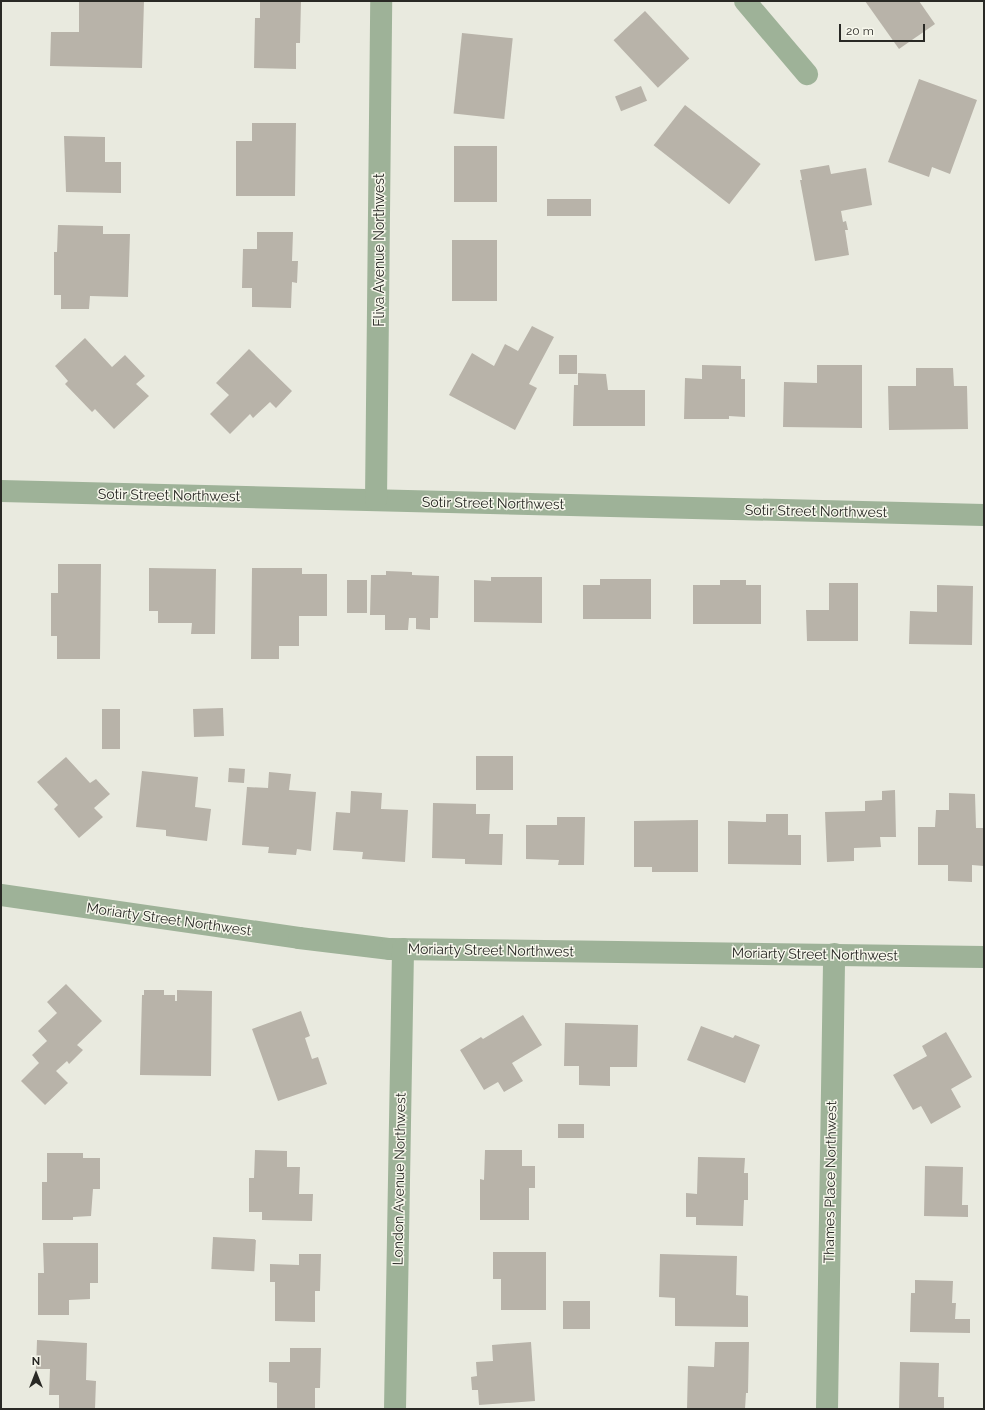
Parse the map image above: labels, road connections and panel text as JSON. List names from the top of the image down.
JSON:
{
  "streets": {
    "street": [
      "Fliva Avenue Northwest",
      "Sotir Street Northwest",
      "Moriarty Street Northwest",
      "London Avenue Northwest",
      "Thames Place Northwest"
    ]
  },
  "crossings": [
    ["Fliva Avenue Northwest", "Sotir Street Northwest"],
    ["Moriarty Street Northwest", "London Avenue Northwest"],
    ["Moriarty Street Northwest", "Thames Place Northwest"]
  ],
  "scale_bar": "20 m",
  "north": "top"
}
